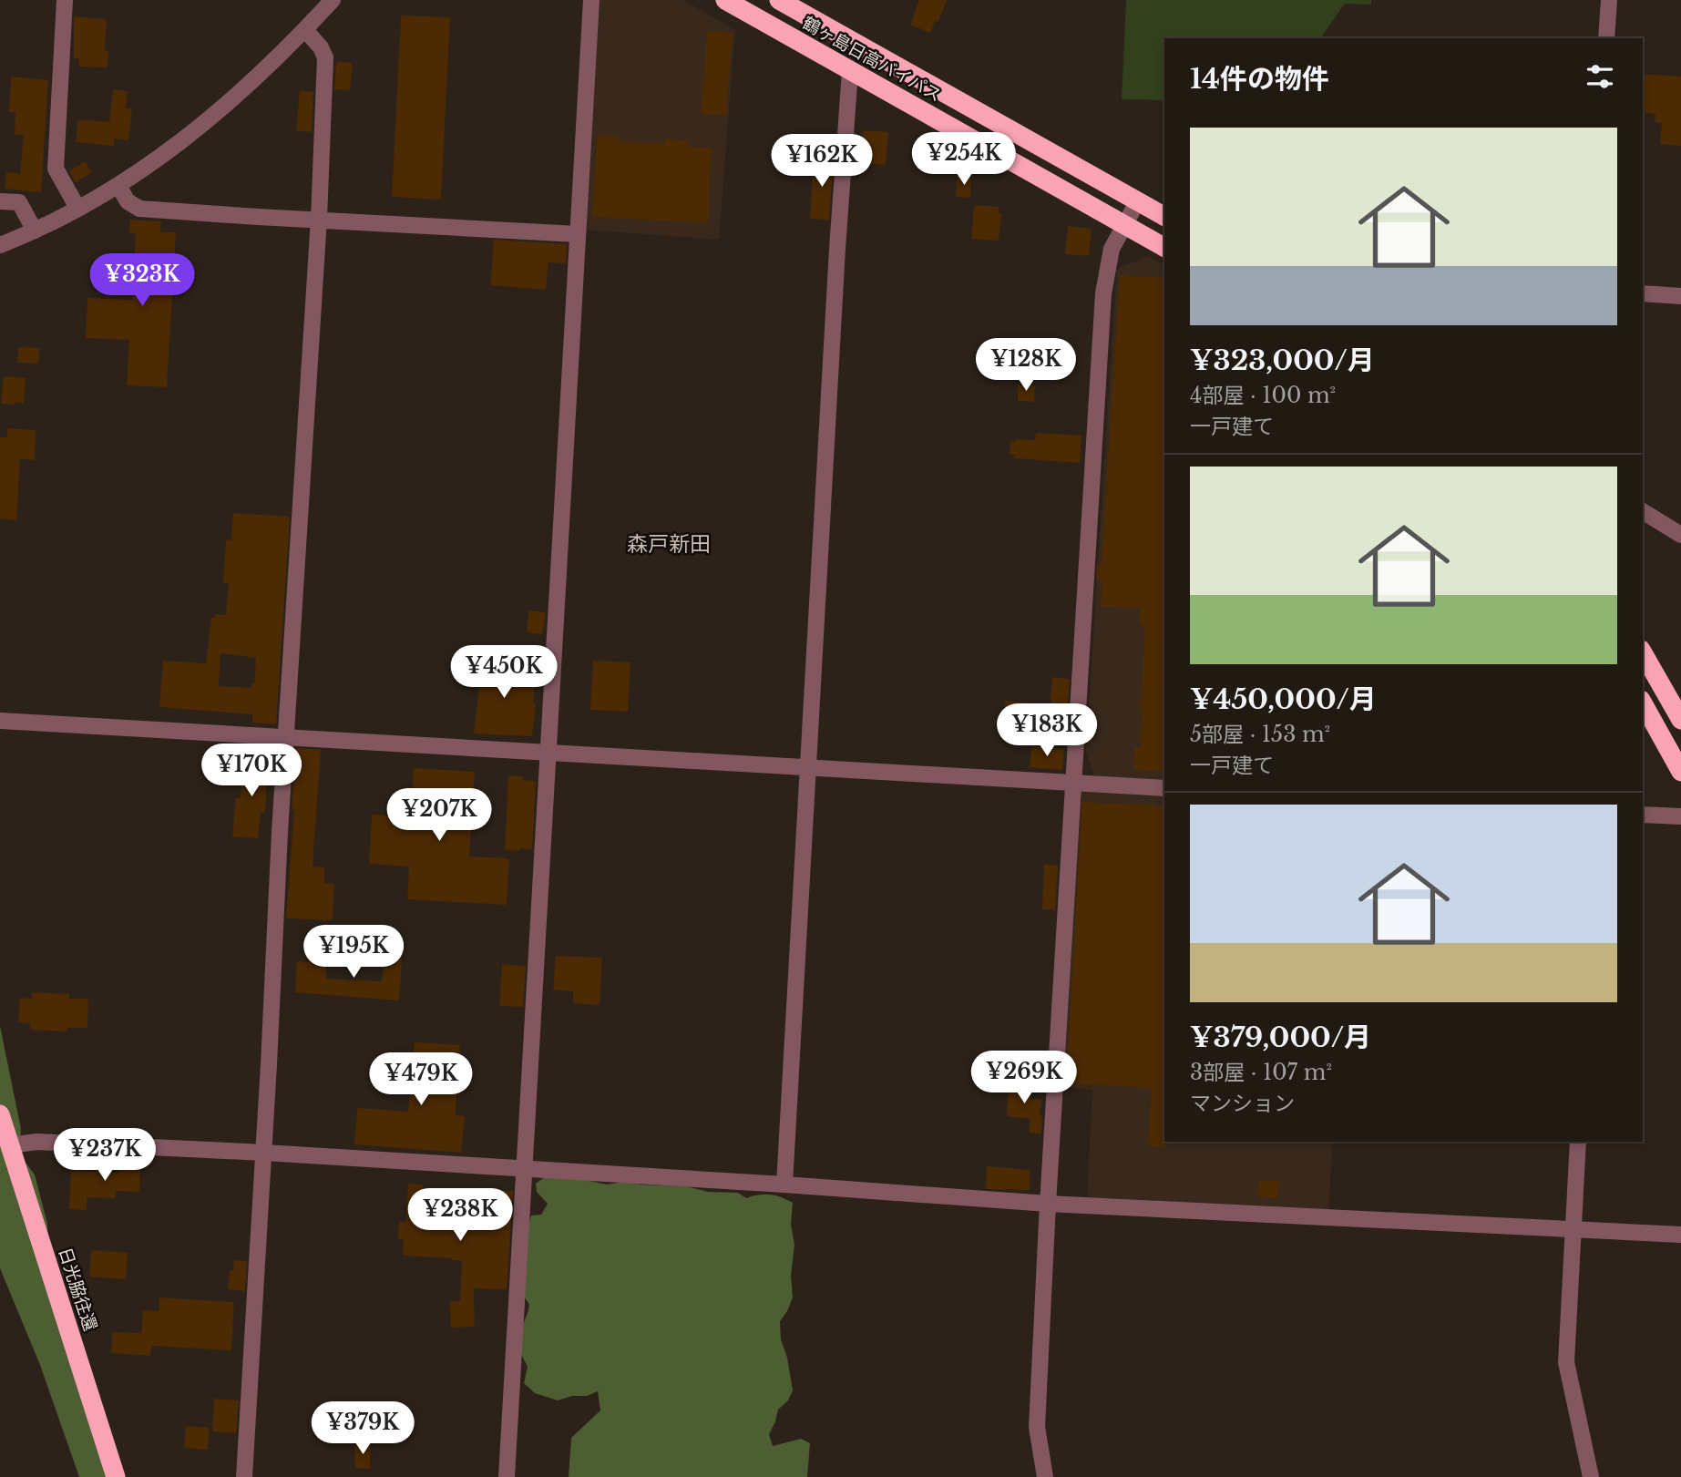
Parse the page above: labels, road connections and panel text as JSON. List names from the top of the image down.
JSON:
{
  "streets": {
    "highway": ["鶴ヶ島日高バイパス", "日光脇往還"]
  },
  "districts": ["森戸新田"],
  "page": {
    "heading": "14件の物件",
    "list": [
      {
        "name": "¥323,000/月",
        "note": "4部屋 · 100 m² · 一戸建て"
      },
      {
        "name": "¥450,000/月",
        "note": "5部屋 · 153 m² · 一戸建て"
      },
      {
        "name": "¥379,000/月",
        "note": "3部屋 · 107 m² · マンション"
      }
    ],
    "price": [
      "¥254K",
      "¥162K",
      "¥323K",
      "¥128K",
      "¥450K",
      "¥183K",
      "¥170K",
      "¥207K",
      "¥195K",
      "¥269K",
      "¥479K",
      "¥237K",
      "¥238K",
      "¥379K"
    ]
  }
}
